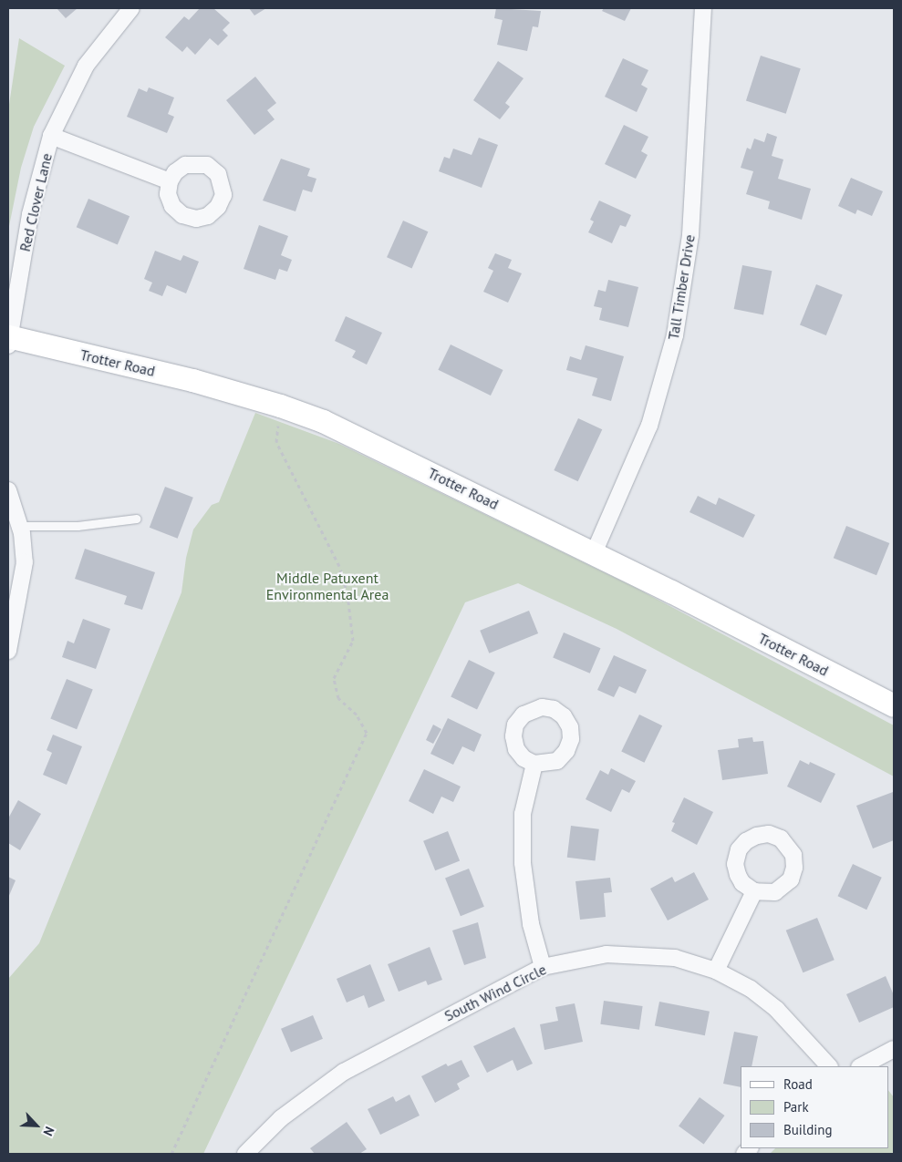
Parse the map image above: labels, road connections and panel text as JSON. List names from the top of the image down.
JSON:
{
  "streets": {
    "street": [
      "Red Clover Lane",
      "Tall Timber Drive",
      "Trotter Road",
      "South Wind Circle"
    ]
  },
  "crossings": [
    ["Red Clover Lane", "Trotter Road"],
    ["Tall Timber Drive", "Trotter Road"]
  ],
  "parks": ["Middle Patuxent Environmental Area"],
  "legend": ["Road", "Park", "Building"],
  "north": "bottom right"
}
